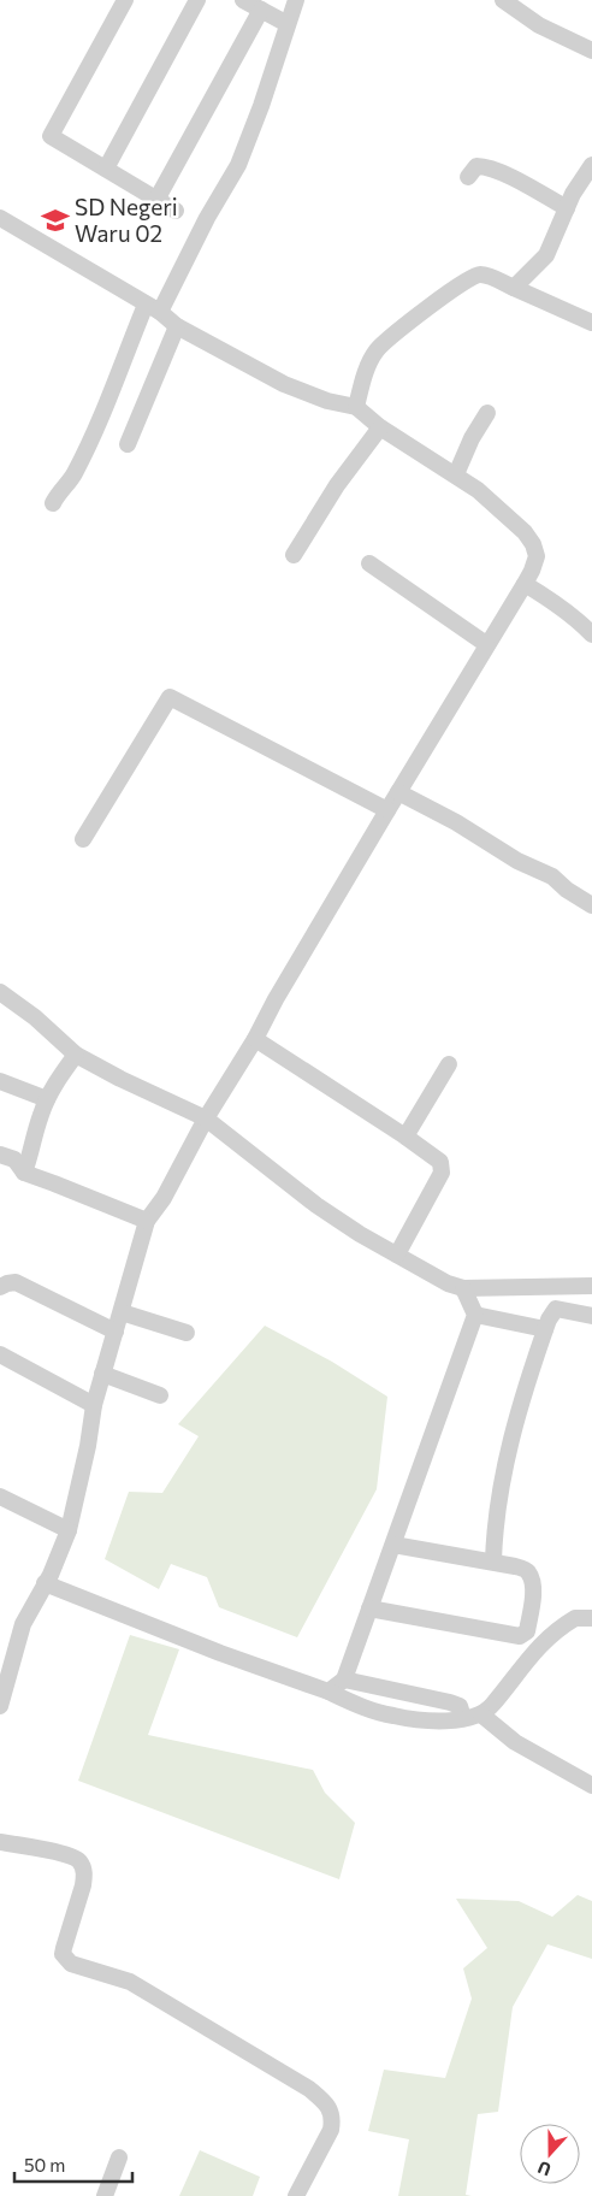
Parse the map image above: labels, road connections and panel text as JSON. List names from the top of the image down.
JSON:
{
  "places": {
    "school or university": ["SD Negeri Waru 02"]
  },
  "scale_bar": "50 m",
  "north": "bottom"
}
